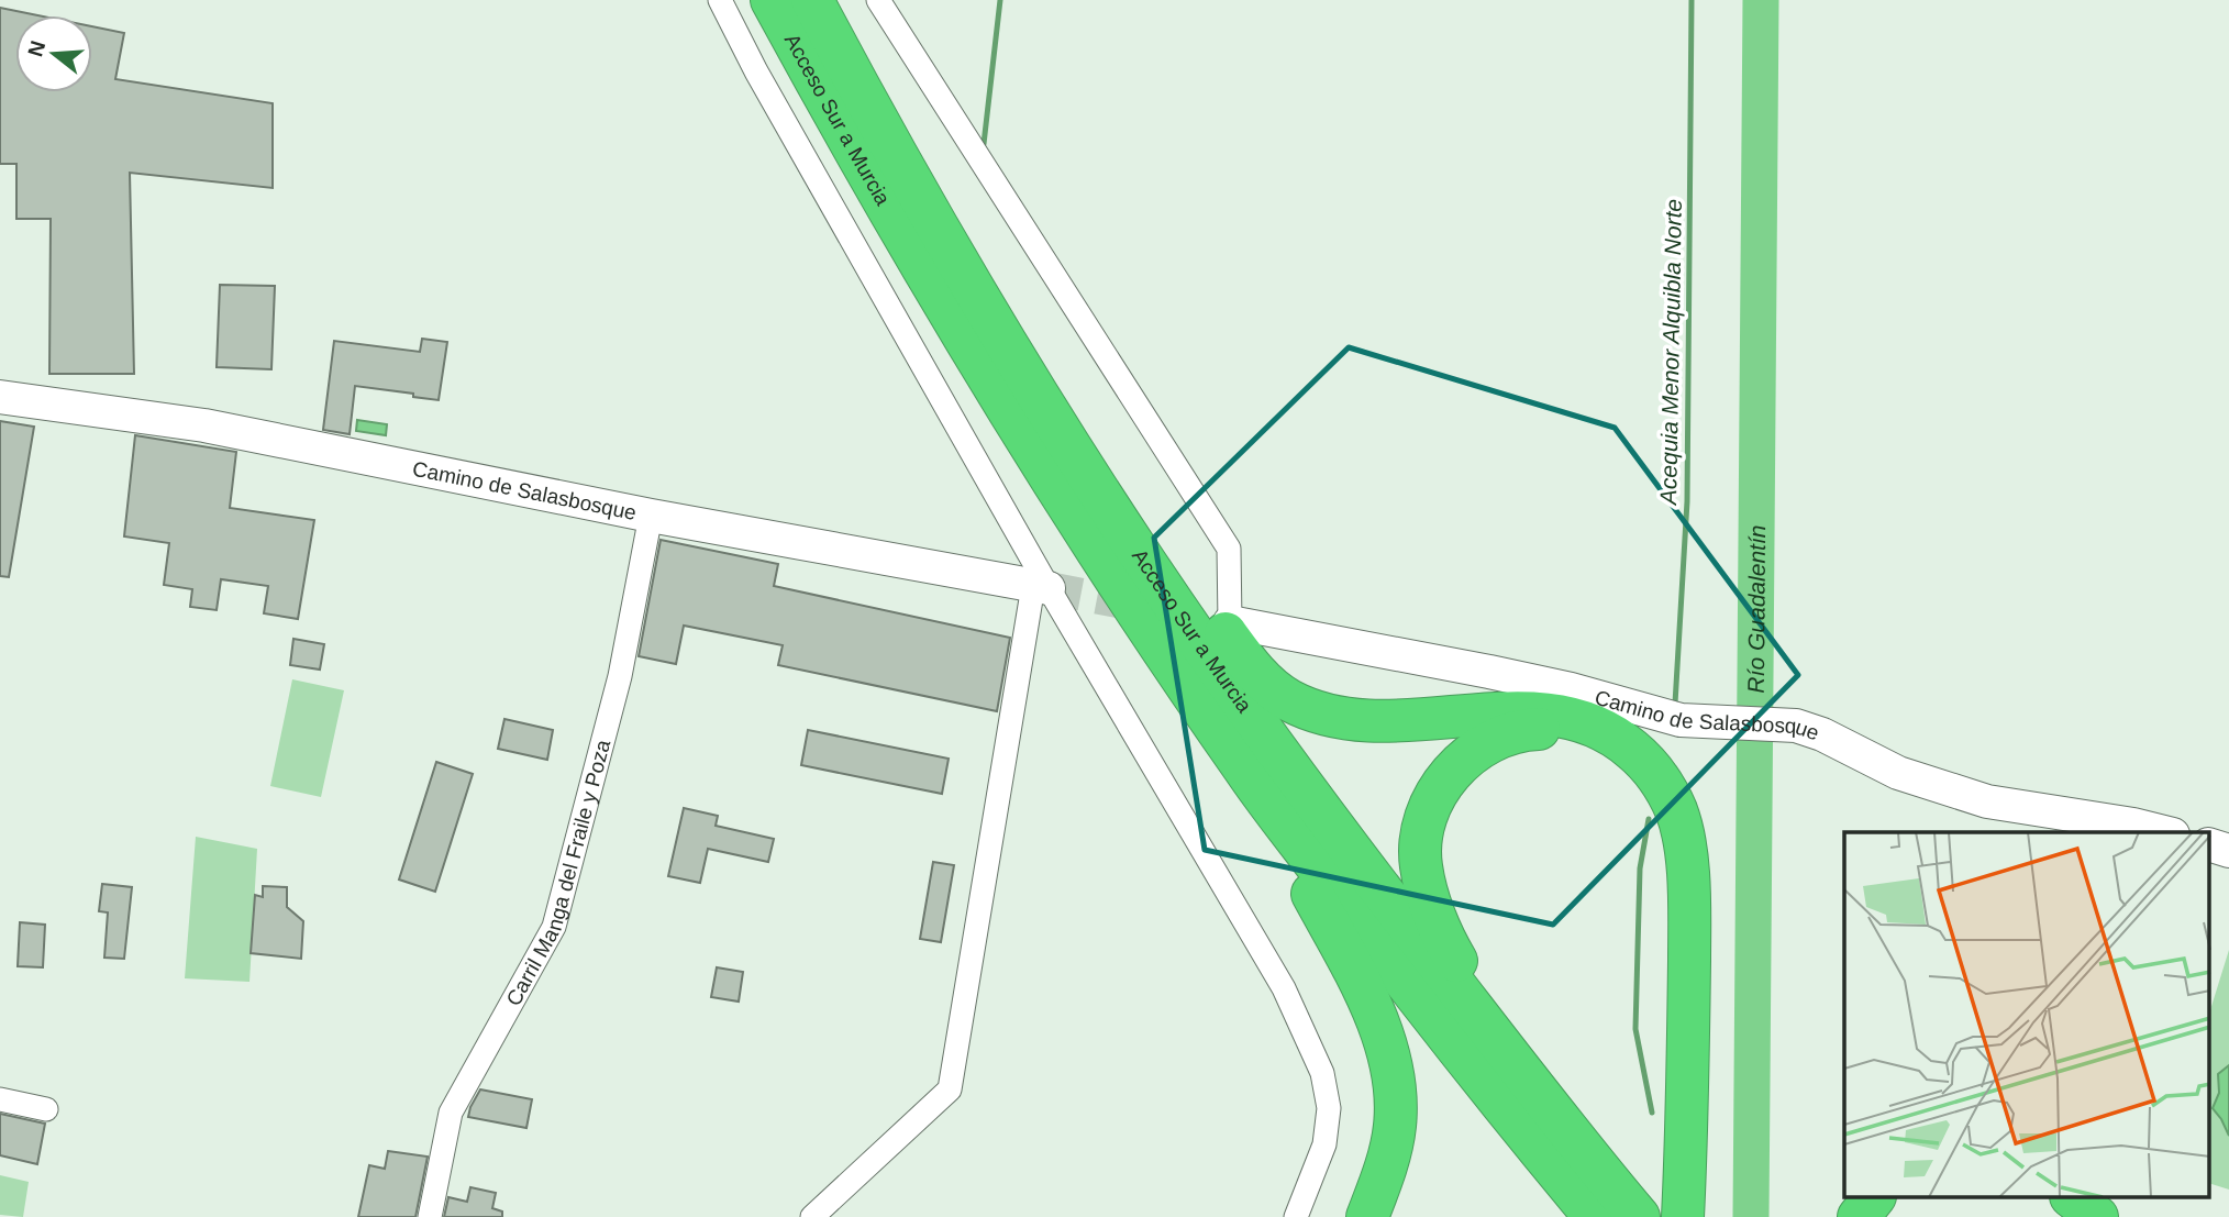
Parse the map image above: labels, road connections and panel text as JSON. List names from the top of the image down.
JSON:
{
  "streets": {
    "highway": ["Acceso Sur a Murcia"],
    "street": ["Camino de Salasbosque", "Carril Manga del Fraile y Poza"]
  },
  "crossings": [
    ["Camino de Salasbosque", "Carril Manga del Fraile y Poza"]
  ],
  "water": ["Acequia Menor Alquibla Norte", "Río Guadalentín"],
  "north": "left"
}
